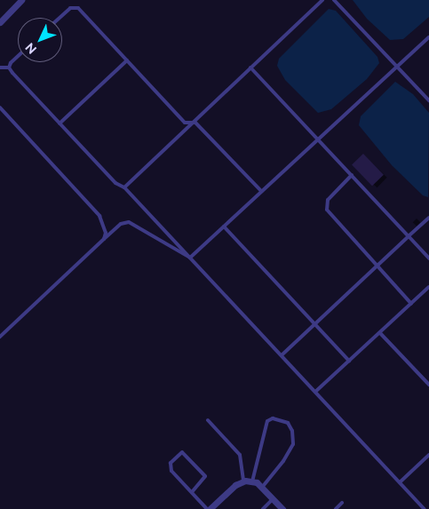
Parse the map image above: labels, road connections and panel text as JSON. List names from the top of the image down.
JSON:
{
  "north": "bottom left"
}
